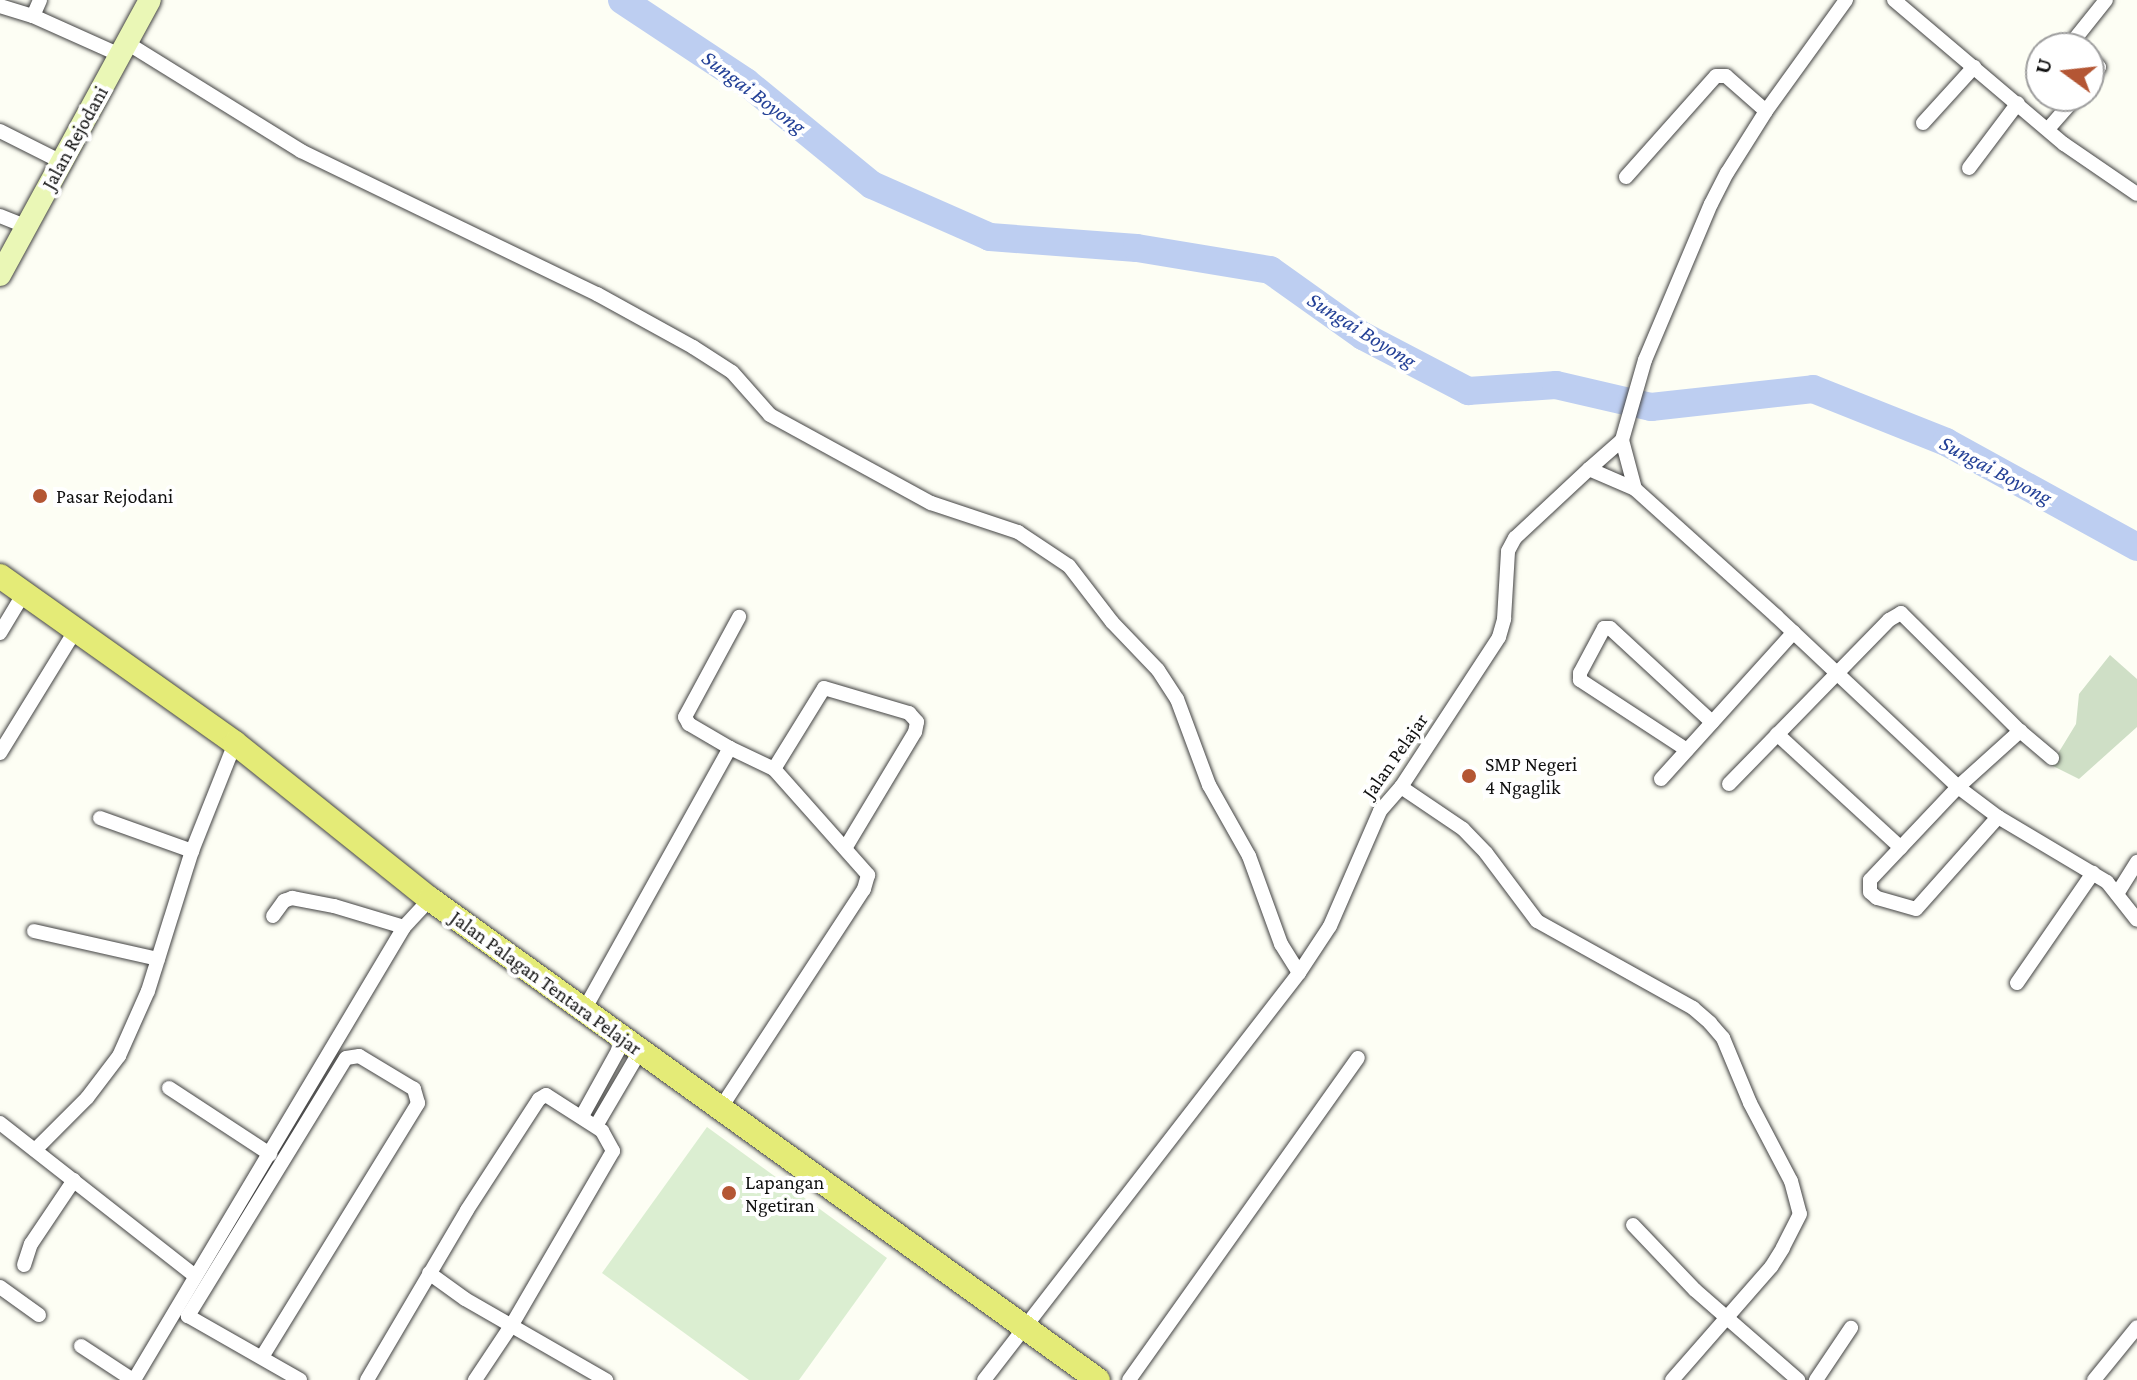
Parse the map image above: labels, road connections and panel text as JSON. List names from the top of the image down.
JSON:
{
  "streets": {
    "main road": ["Jalan Rejodani", "Jalan Palagan Tentara Pelajar"],
    "street": ["Jalan Pelajar"]
  },
  "crossings": [
    ["Jalan Pelajar", "Jalan Palagan Tentara Pelajar"]
  ],
  "water": ["Sungai Boyong"],
  "places": ["Pasar Rejodani", "SMP Negeri 4 Ngaglik", "Lapangan Ngetiran"],
  "north": "left"
}
